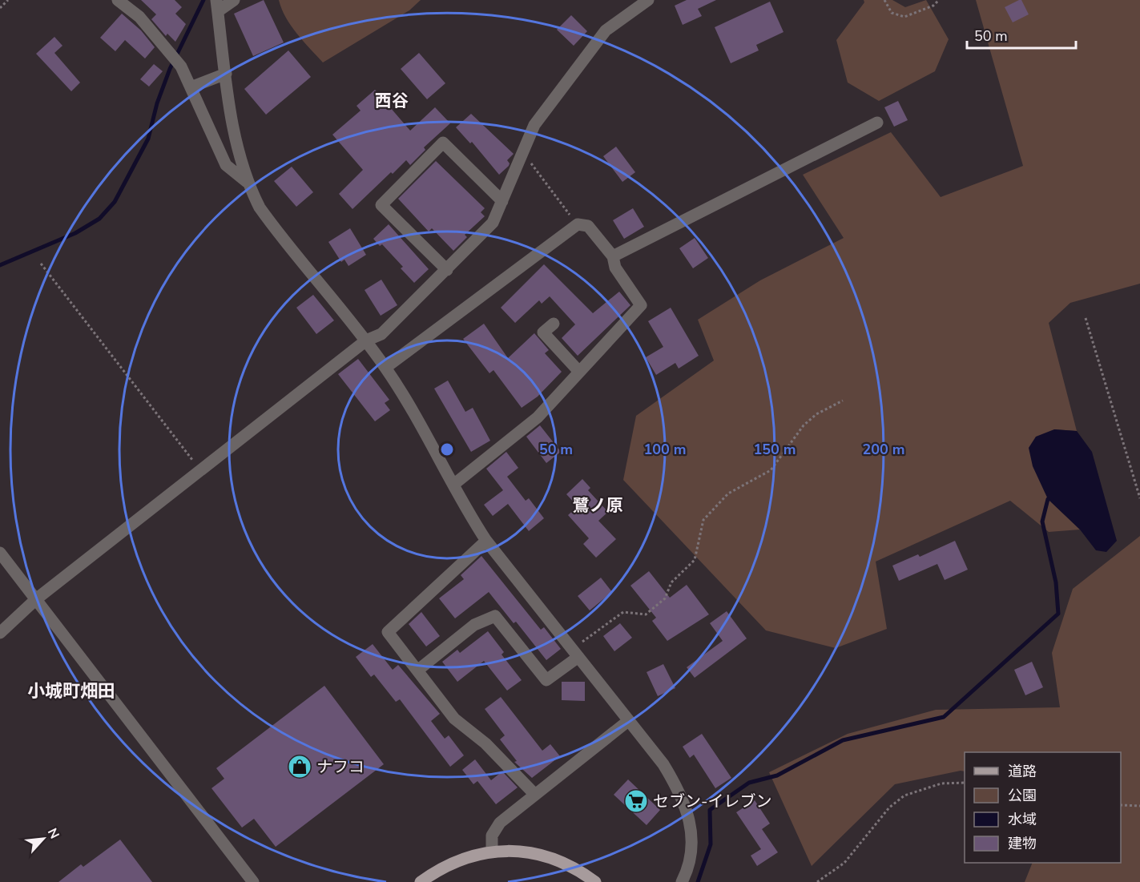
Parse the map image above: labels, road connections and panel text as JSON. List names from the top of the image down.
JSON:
{
  "districts": ["西谷", "鷺ノ原", "小城町畑田"],
  "places": {
    "shop": ["ナフコ"],
    "supermarket": ["セブン-イレブン"]
  },
  "legend": [
    "道路",
    "公園",
    "水域",
    "建物"
  ],
  "scale_bar": "50 m",
  "north": "top right",
  "rings": [
    "50 m",
    "100 m",
    "150 m",
    "200 m"
  ]
}
